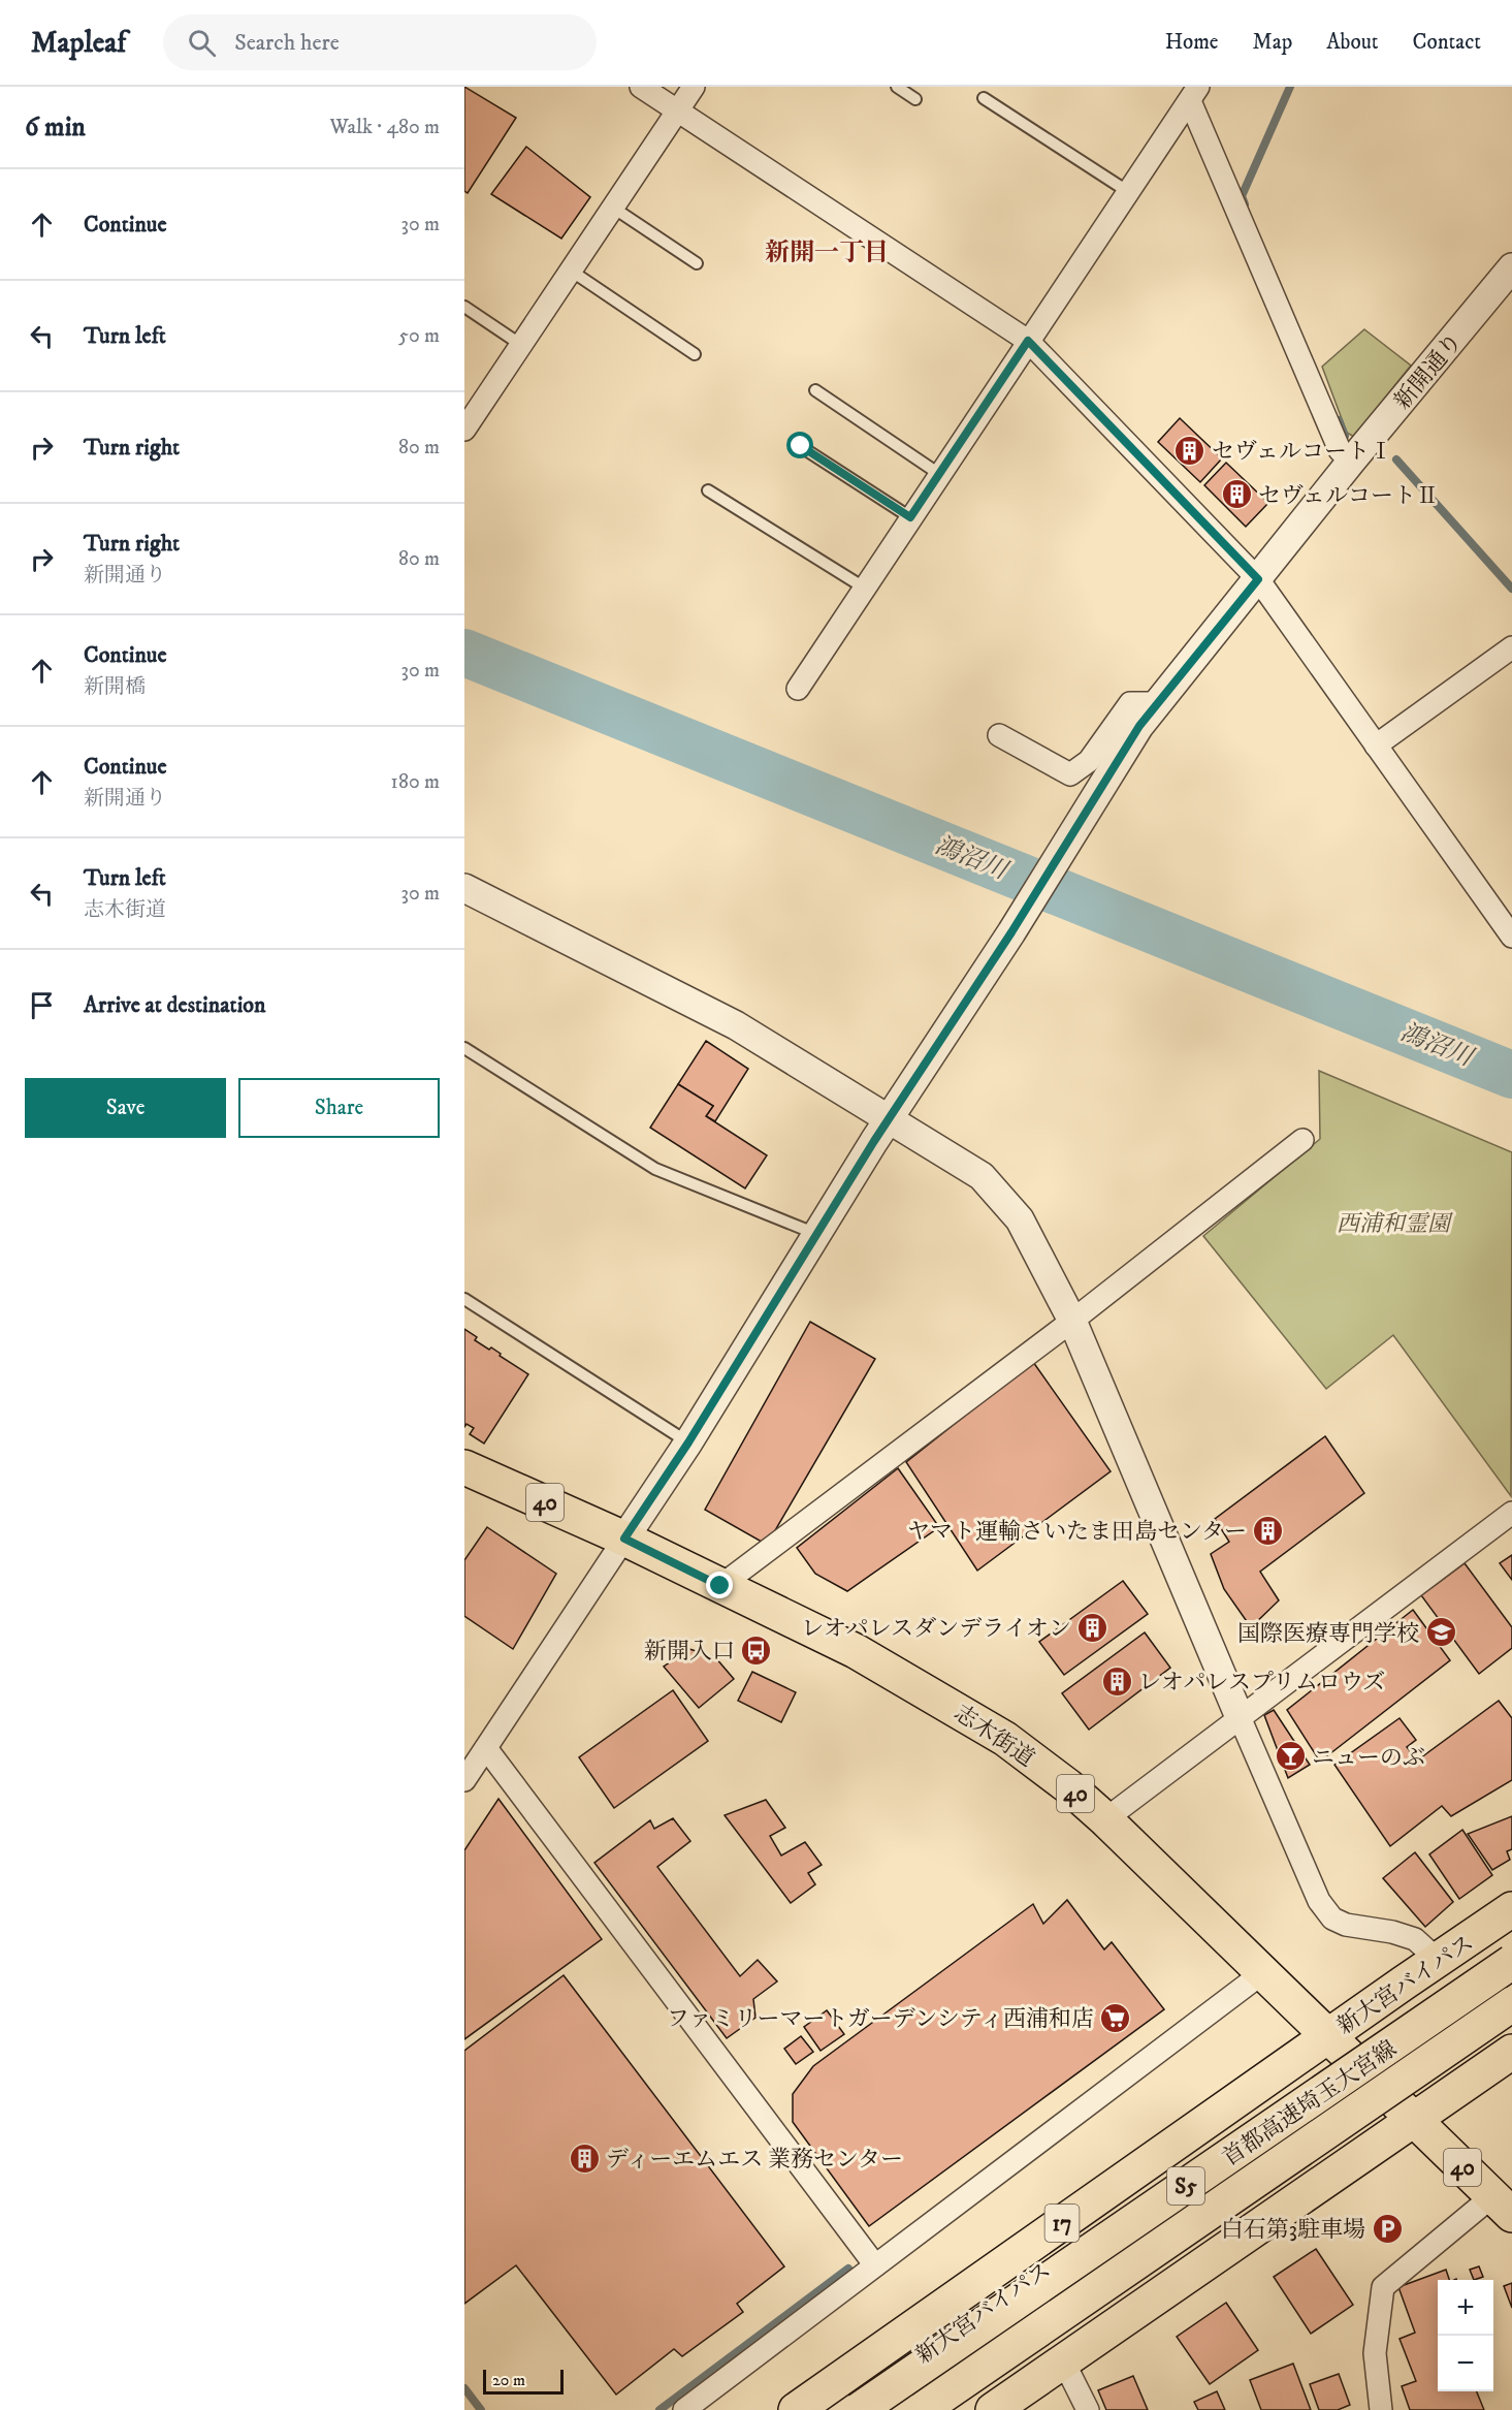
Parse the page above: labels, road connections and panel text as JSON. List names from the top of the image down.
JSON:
{
  "streets": {
    "main road": [
      "40",
      "志木街道",
      "新大宮バイパス",
      "首都高速埼玉大宮線",
      "S5",
      "17"
    ],
    "street": ["新開通り"]
  },
  "crossings": [
    ["志木街道", "新大宮バイパス"],
    ["志木街道", "17"],
    ["新大宮バイパス", "17"]
  ],
  "districts": ["新開一丁目"],
  "water": ["鴻沼川"],
  "parks": ["西浦和霊園"],
  "places": {
    "building": [
      "セヴェルコートⅠ",
      "セヴェルコートⅡ",
      "ヤマト運輸さいたま田島センター",
      "レオパレスダンデライオン",
      "レオパレスプリムロウズ",
      "ディーエムエス 業務センター"
    ],
    "school or university": ["国際医療専門学校"],
    "bus stop": ["新開入口"],
    "bar": ["ニューのぶ"],
    "supermarket": ["ファミリーマートガーデンシティ西浦和店"],
    "parking": ["白石第3駐車場"]
  },
  "scale_bar": "20 m",
  "page": {
    "header": "Mapleaf",
    "search": "Search here",
    "nav": [
      "Home",
      "Map",
      "About",
      "Contact"
    ],
    "heading": ["6 min", "Walk · 480 m"],
    "list": [
      ["Continue", "30 m"],
      ["Turn left", "50 m"],
      ["Turn right", "80 m"],
      ["Turn right", "新開通り", "80 m"],
      ["Continue", "新開橋", "30 m"],
      ["Continue", "新開通り", "180 m"],
      ["Turn left", "志木街道", "30 m"],
      "Arrive at destination"
    ],
    "buttons": ["Save", "Share"],
    "map_buttons": ["+", "−"],
    "scale": "20 m"
  }
}
